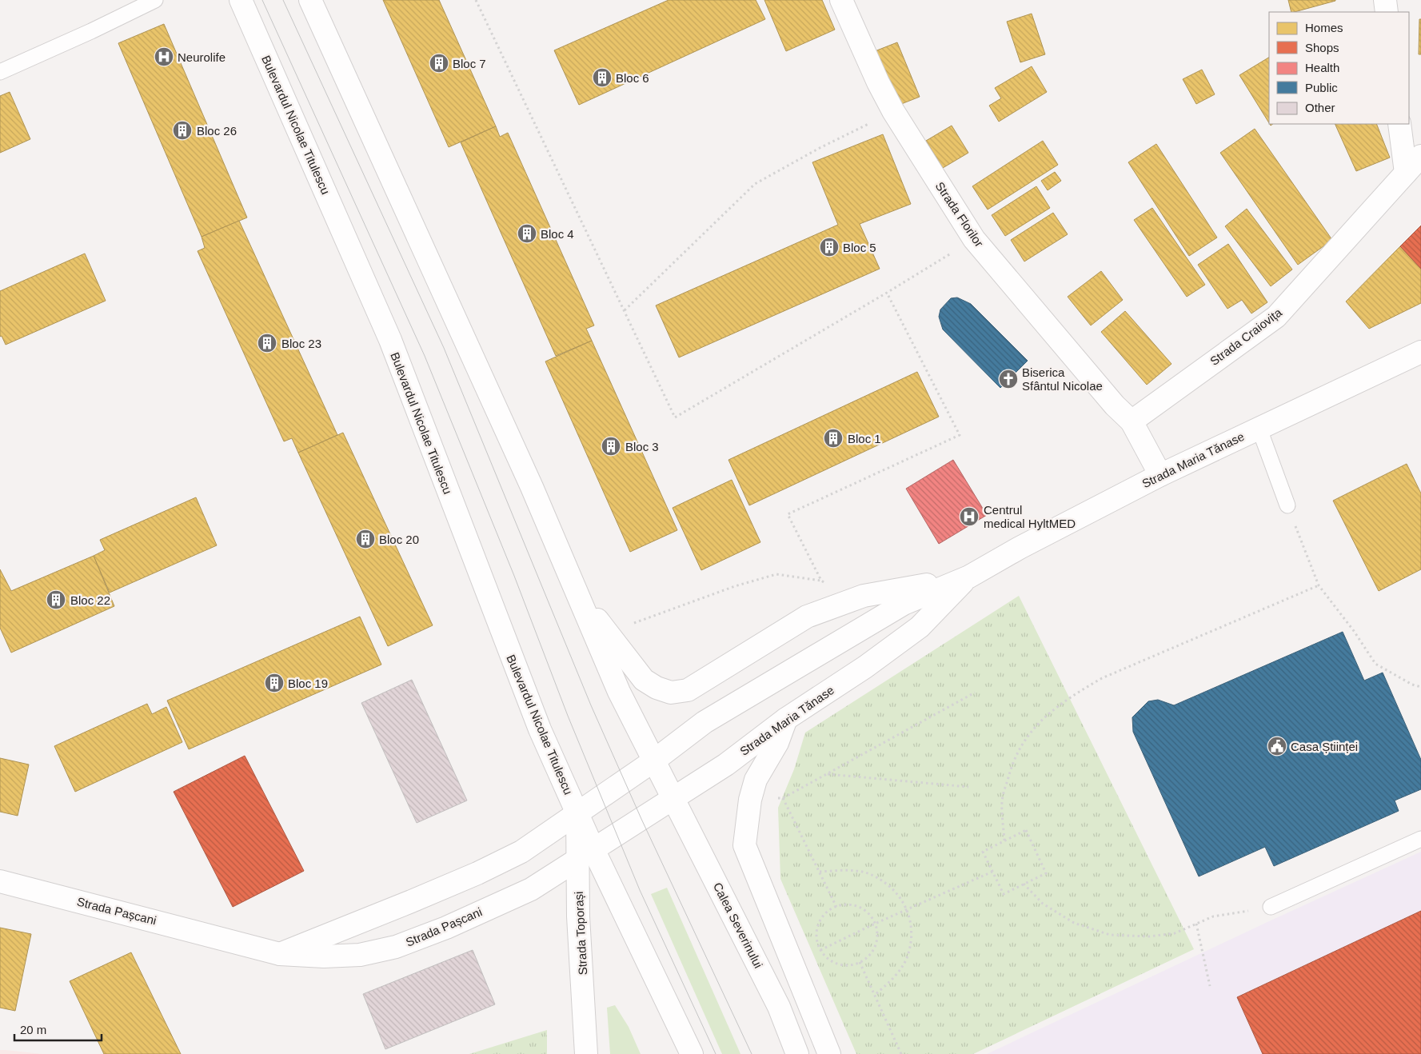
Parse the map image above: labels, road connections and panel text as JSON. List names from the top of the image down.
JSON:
{
  "streets": {
    "main road": [
      "Bulevardul Nicolae Titulescu",
      "Strada Florilor",
      "Strada Craiovița",
      "Strada Maria Tănase",
      "Strada Pașcani",
      "Calea Severinului",
      "Strada Toporași"
    ]
  },
  "crossings": [
    ["Bulevardul Nicolae Titulescu", "Strada Maria Tănase"],
    ["Bulevardul Nicolae Titulescu", "Strada Pașcani"],
    ["Bulevardul Nicolae Titulescu", "Strada Toporași"],
    ["Strada Florilor", "Strada Craiovița"],
    ["Strada Maria Tănase", "Strada Pașcani"],
    ["Strada Maria Tănase", "Calea Severinului"],
    ["Strada Maria Tănase", "Strada Toporași"],
    ["Strada Pașcani", "Strada Toporași"]
  ],
  "places": {
    "hospital": ["Neurolife", "Centrul medical HyltMED"],
    "building": [
      "Bloc 7",
      "Bloc 6",
      "Bloc 26",
      "Bloc 4",
      "Bloc 5",
      "Bloc 23",
      "Bloc 1",
      "Bloc 3",
      "Bloc 20",
      "Bloc 22",
      "Bloc 19"
    ],
    "church": ["Biserica Sfântul Nicolae"],
    "public building": ["Casa Științei"]
  },
  "legend": [
    "Homes",
    "Shops",
    "Health",
    "Public",
    "Other"
  ],
  "scale_bar": "20 m"
}
